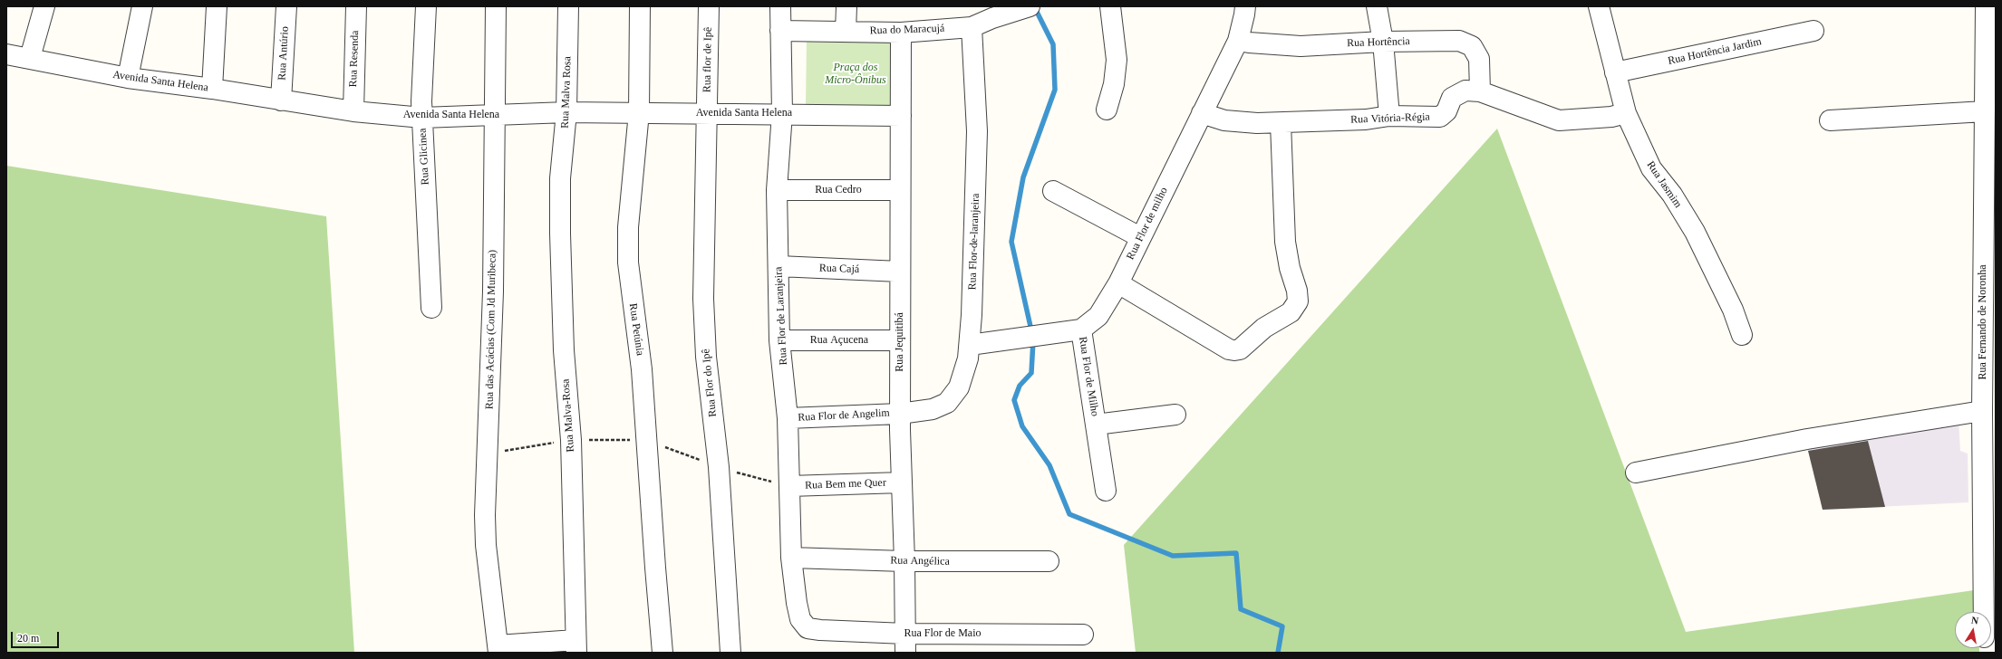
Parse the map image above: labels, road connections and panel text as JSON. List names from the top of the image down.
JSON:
{
  "streets": {
    "street": [
      "Rua do Maracujá",
      "Rua Hortência",
      "Rua Hortência Jardim",
      "Rua Antúrio",
      "Rua Resenda",
      "Rua flor de Ipê",
      "Avenida Santa Helena",
      "Rua Malva Rosa",
      "Rua Vitória-Régia",
      "Rua Glicinea",
      "Rua Jasmim",
      "Rua Cedro",
      "Rua Flor de milho",
      "Rua Flor-de-laranjeira",
      "Rua Cajá",
      "Rua Flor de Laranjeira",
      "Rua Fernando de Noronha",
      "Rua das Acácias (Com Jd Muribeca)",
      "Rua Petúnia",
      "Rua Açucena",
      "Rua Jequitibá",
      "Rua Flor de Milho",
      "Rua Flor do Ipê",
      "Rua Malva-Rosa",
      "Rua Flor de Angelim",
      "Rua Bem me Quer",
      "Rua Angélica",
      "Rua Flor de Maio"
    ]
  },
  "crossings": [
    ["Rua do Maracujá", "Rua Flor-de-laranjeira"],
    ["Rua do Maracujá", "Rua Flor de Laranjeira"],
    ["Rua do Maracujá", "Rua Jequitibá"],
    ["Rua Hortência", "Rua Vitória-Régia"],
    ["Rua Hortência", "Rua Flor de milho"],
    ["Rua Hortência Jardim", "Rua Jasmim"],
    ["Rua Antúrio", "Avenida Santa Helena"],
    ["Rua Resenda", "Avenida Santa Helena"],
    ["Rua flor de Ipê", "Avenida Santa Helena"],
    ["Rua flor de Ipê", "Rua Flor do Ipê"],
    ["Avenida Santa Helena", "Rua Malva Rosa"],
    ["Avenida Santa Helena", "Rua Glicinea"],
    ["Avenida Santa Helena", "Rua Flor de Laranjeira"],
    ["Avenida Santa Helena", "Rua das Acácias (Com Jd Muribeca)"],
    ["Avenida Santa Helena", "Rua Petúnia"],
    ["Avenida Santa Helena", "Rua Jequitibá"],
    ["Avenida Santa Helena", "Rua Flor do Ipê"],
    ["Rua Malva Rosa", "Rua Malva-Rosa"],
    ["Rua Vitória-Régia", "Rua Jasmim"],
    ["Rua Vitória-Régia", "Rua Flor de milho"],
    ["Rua Cedro", "Rua Flor de Laranjeira"],
    ["Rua Cedro", "Rua Jequitibá"],
    ["Rua Flor de milho", "Rua Flor-de-laranjeira"],
    ["Rua Flor de milho", "Rua Flor de Milho"],
    ["Rua Flor-de-laranjeira", "Rua Jequitibá"],
    ["Rua Flor-de-laranjeira", "Rua Flor de Angelim"],
    ["Rua Cajá", "Rua Flor de Laranjeira"],
    ["Rua Cajá", "Rua Jequitibá"],
    ["Rua Flor de Laranjeira", "Rua Açucena"],
    ["Rua Flor de Laranjeira", "Rua Flor de Angelim"],
    ["Rua Flor de Laranjeira", "Rua Bem me Quer"],
    ["Rua Flor de Laranjeira", "Rua Angélica"],
    ["Rua Flor de Laranjeira", "Rua Flor de Maio"],
    ["Rua Açucena", "Rua Jequitibá"],
    ["Rua Jequitibá", "Rua Flor de Angelim"],
    ["Rua Jequitibá", "Rua Bem me Quer"],
    ["Rua Jequitibá", "Rua Angélica"],
    ["Rua Jequitibá", "Rua Flor de Maio"]
  ],
  "parks": ["Praça dos Micro-Ônibus"],
  "scale_bar": "20 m",
  "north": "top"
}
